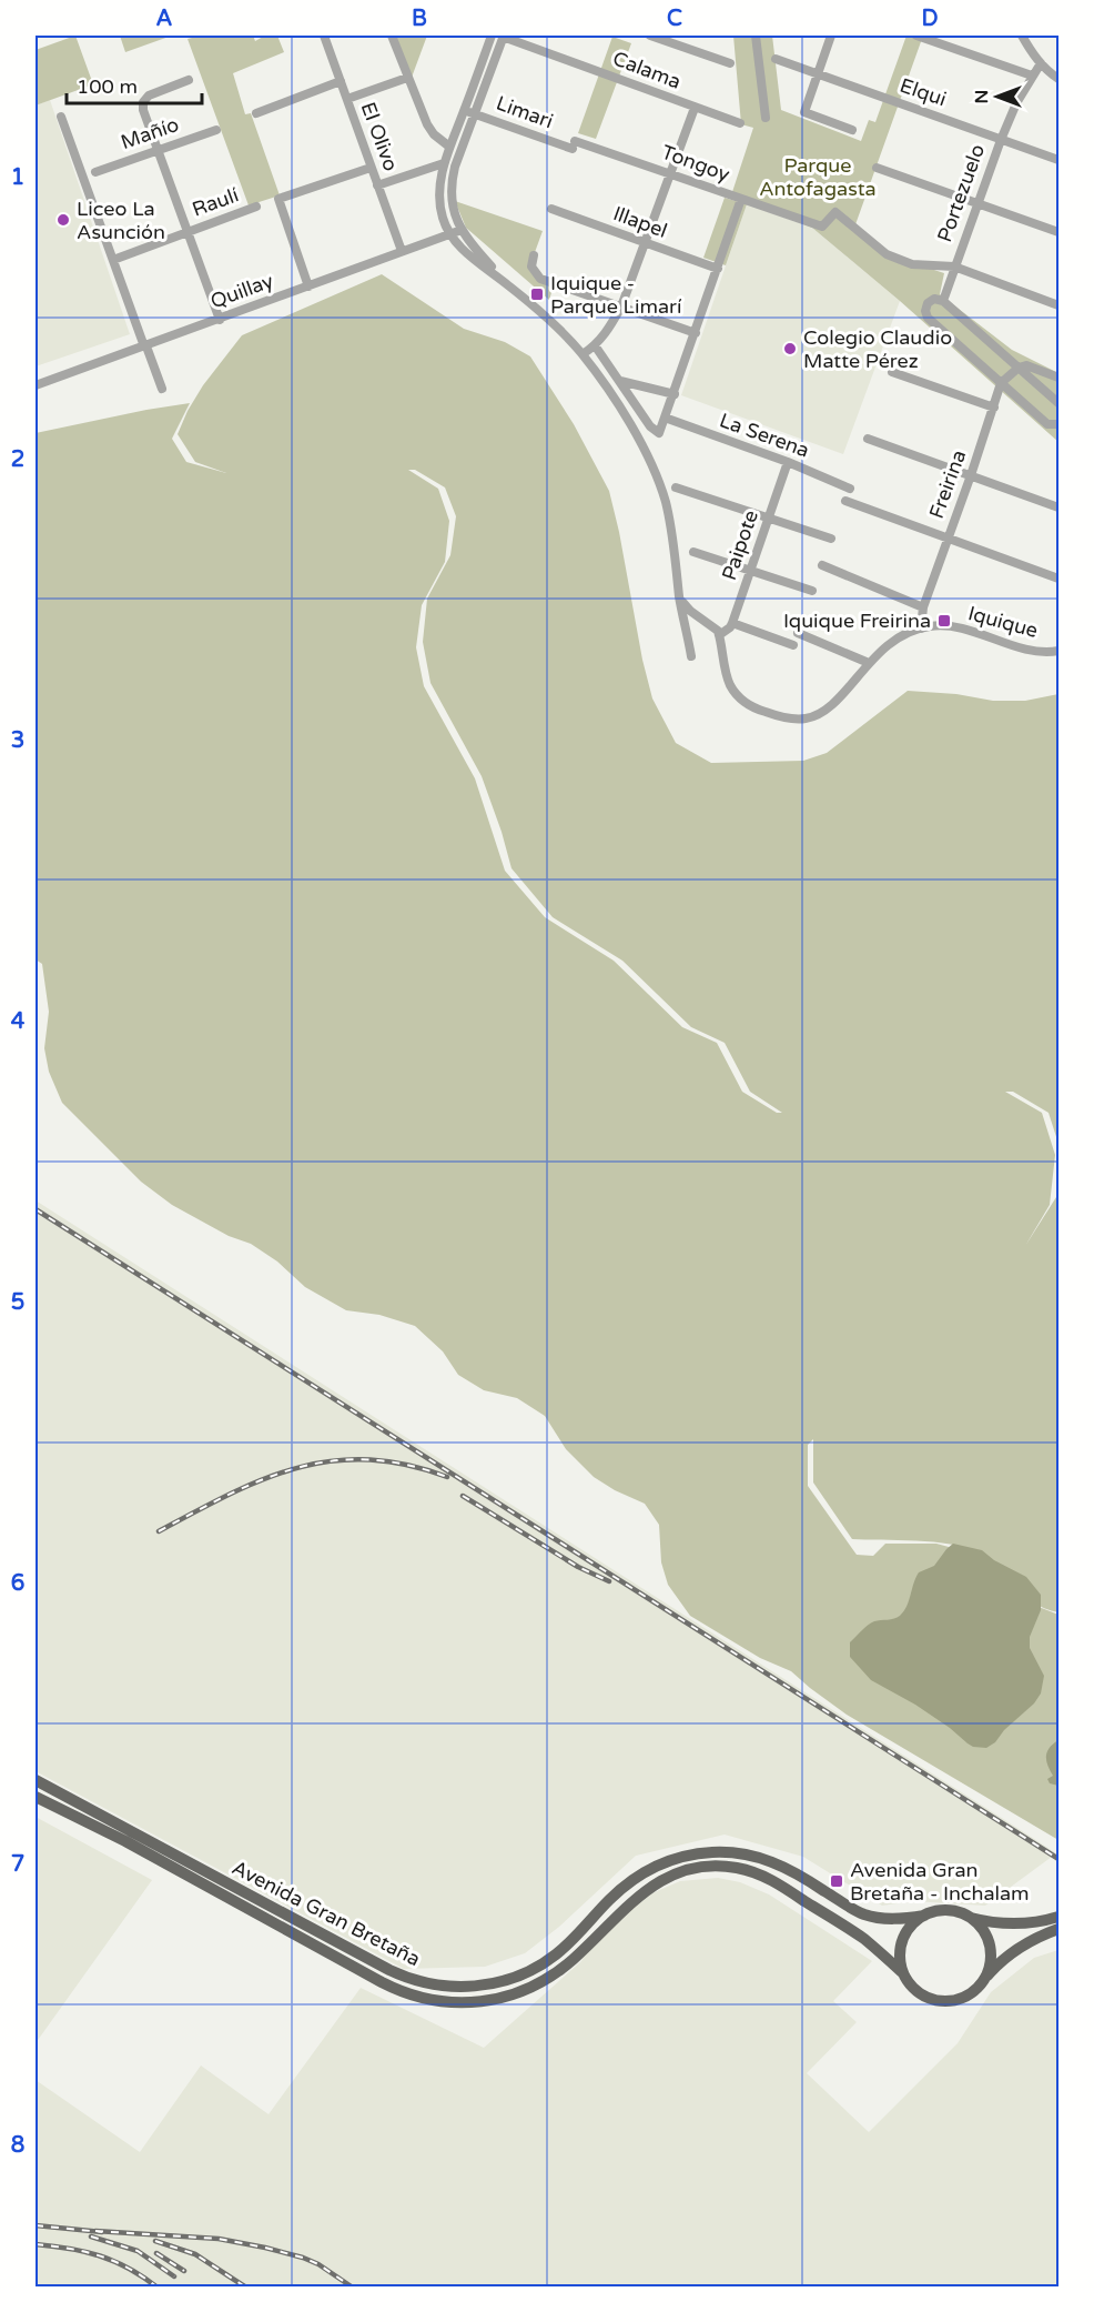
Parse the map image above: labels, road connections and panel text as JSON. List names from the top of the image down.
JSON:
{
  "streets": {
    "main road": ["Avenida Gran Bretaña"],
    "street": [
      "Calama",
      "Elqui",
      "Limari",
      "Mañío",
      "El Olivo",
      "Tongoy",
      "Portezuelo",
      "Raulí",
      "Illapel",
      "Quillay",
      "La Serena",
      "Freirina",
      "Paipote",
      "Iquique"
    ]
  },
  "crossings": [
    ["Elqui", "Portezuelo"],
    ["Limari", "Tongoy"],
    ["El Olivo", "Quillay"],
    ["Tongoy", "Portezuelo"],
    ["La Serena", "Paipote"],
    ["Freirina", "Iquique"],
    ["Paipote", "Iquique"]
  ],
  "parks": ["Parque Antofagasta"],
  "places": {
    "other": ["Liceo La Asunción", "Colegio Claudio Matte Pérez"],
    "transit": ["Iquique - Parque Limarí", "Iquique Freirina", "Avenida Gran Bretaña - Inchalam"]
  },
  "scale_bar": "100 m",
  "north": "left",
  "grid": {
    "columns": [
      "A",
      "B",
      "C",
      "D"
    ],
    "rows": [
      "1",
      "2",
      "3",
      "4",
      "5",
      "6",
      "7",
      "8"
    ]
  }
}
